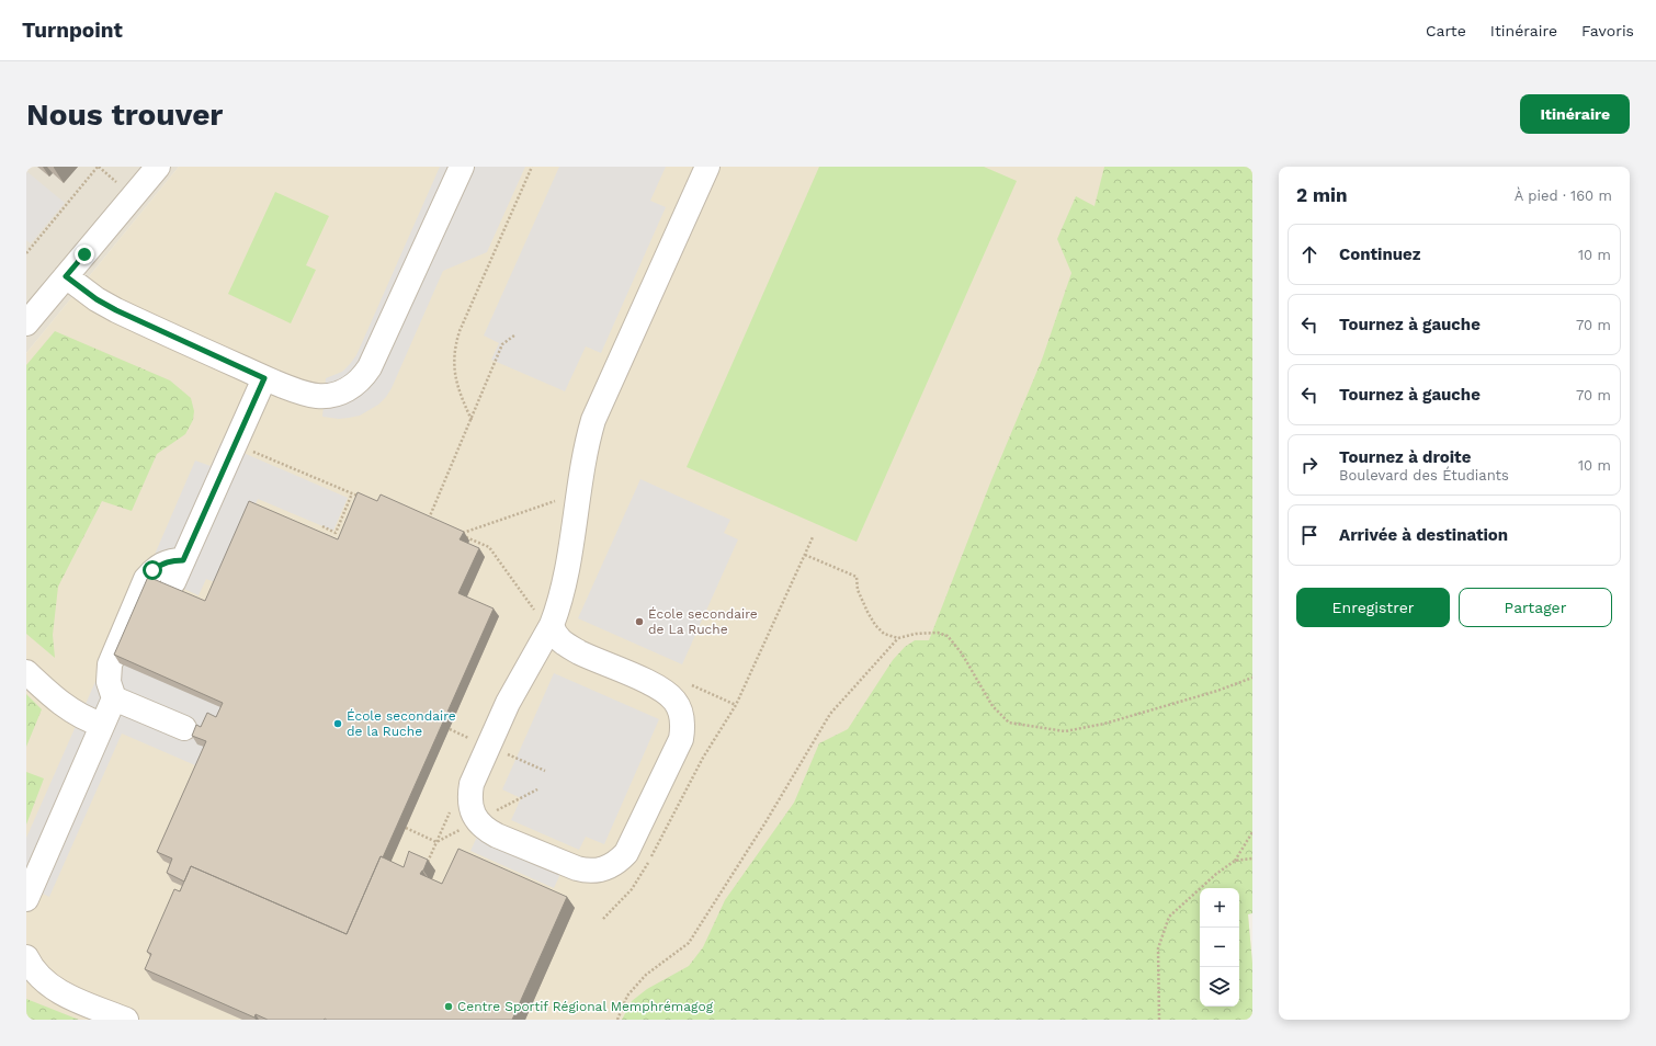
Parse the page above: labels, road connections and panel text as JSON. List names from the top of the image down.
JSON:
{
  "places": ["École secondaire de La Ruche", "École secondaire de la Ruche", "Centre Sportif Régional Memphrémagog"],
  "page": {
    "header": "Turnpoint",
    "nav": ["Carte", "Itinéraire", "Favoris"],
    "buttons": [
      "Itinéraire",
      ["Enregistrer", "Partager"]
    ],
    "title": "Nous trouver",
    "heading": ["2 min", "À pied · 160 m"],
    "list": [
      ["Continuez", "10 m"],
      ["Tournez à gauche", "70 m"],
      ["Tournez à gauche", "70 m"],
      ["Tournez à droite", "Boulevard des Étudiants", "10 m"],
      "Arrivée à destination"
    ],
    "map_buttons": ["+", "−"]
  }
}
